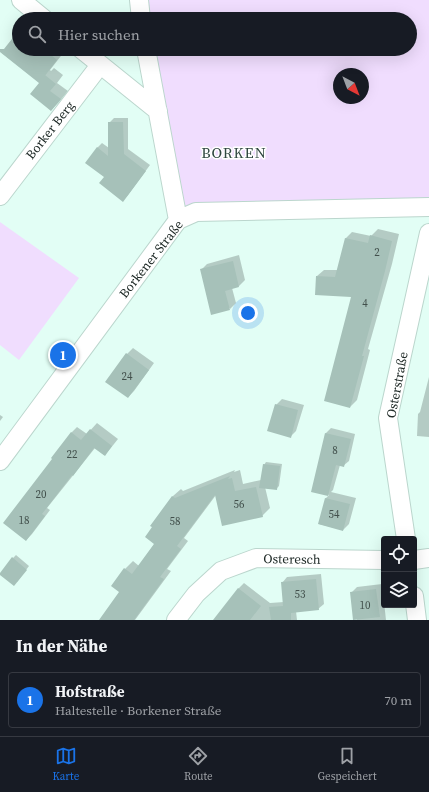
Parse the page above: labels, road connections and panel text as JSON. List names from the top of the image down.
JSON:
{
  "streets": {
    "street": [
      "Borker Berg",
      "Borkener Straße",
      "Osterstraße",
      "Osteresch"
    ]
  },
  "districts": ["BORKEN"],
  "house_numbers": [
    "2",
    "4",
    "24",
    "8",
    "22",
    "20",
    "56",
    "54",
    "18",
    "58",
    "53",
    "10"
  ],
  "north": "bottom right",
  "page": {
    "search": "Hier suchen",
    "pins": "1",
    "heading": "In der Nähe",
    "list": [
      {
        "mark": "1",
        "name": "Hofstraße",
        "note": "Haltestelle · Borkener Straße",
        "value": "70 m"
      }
    ],
    "nav": ["Karte", "Route", "Gespeichert"]
  }
}
